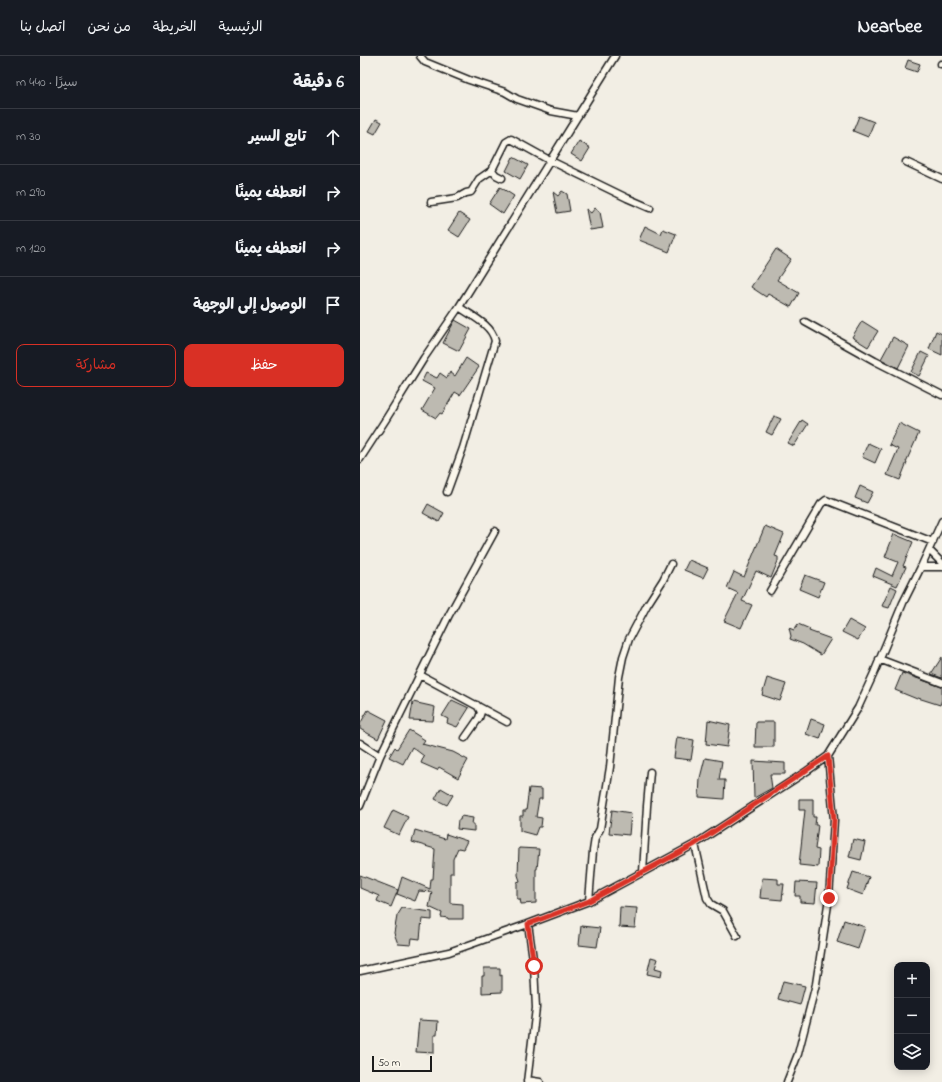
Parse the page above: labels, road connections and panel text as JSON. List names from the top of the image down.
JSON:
{
  "scale_bar": "50 m",
  "page": {
    "header": "Nearbee",
    "nav": [
      "الرئيسية",
      "الخريطة",
      "من نحن",
      "اتصل بنا"
    ],
    "heading": ["6 دقيقة", "سيرًا · 440 m"],
    "list": [
      ["تابع السير", "30 m"],
      ["انعطف يمينًا", "290 m"],
      ["انعطف يمينًا", "120 m"],
      "الوصول إلى الوجهة"
    ],
    "buttons": ["حفظ", "مشاركة"],
    "map_buttons": ["+", "−"],
    "scale": "50 m"
  }
}
